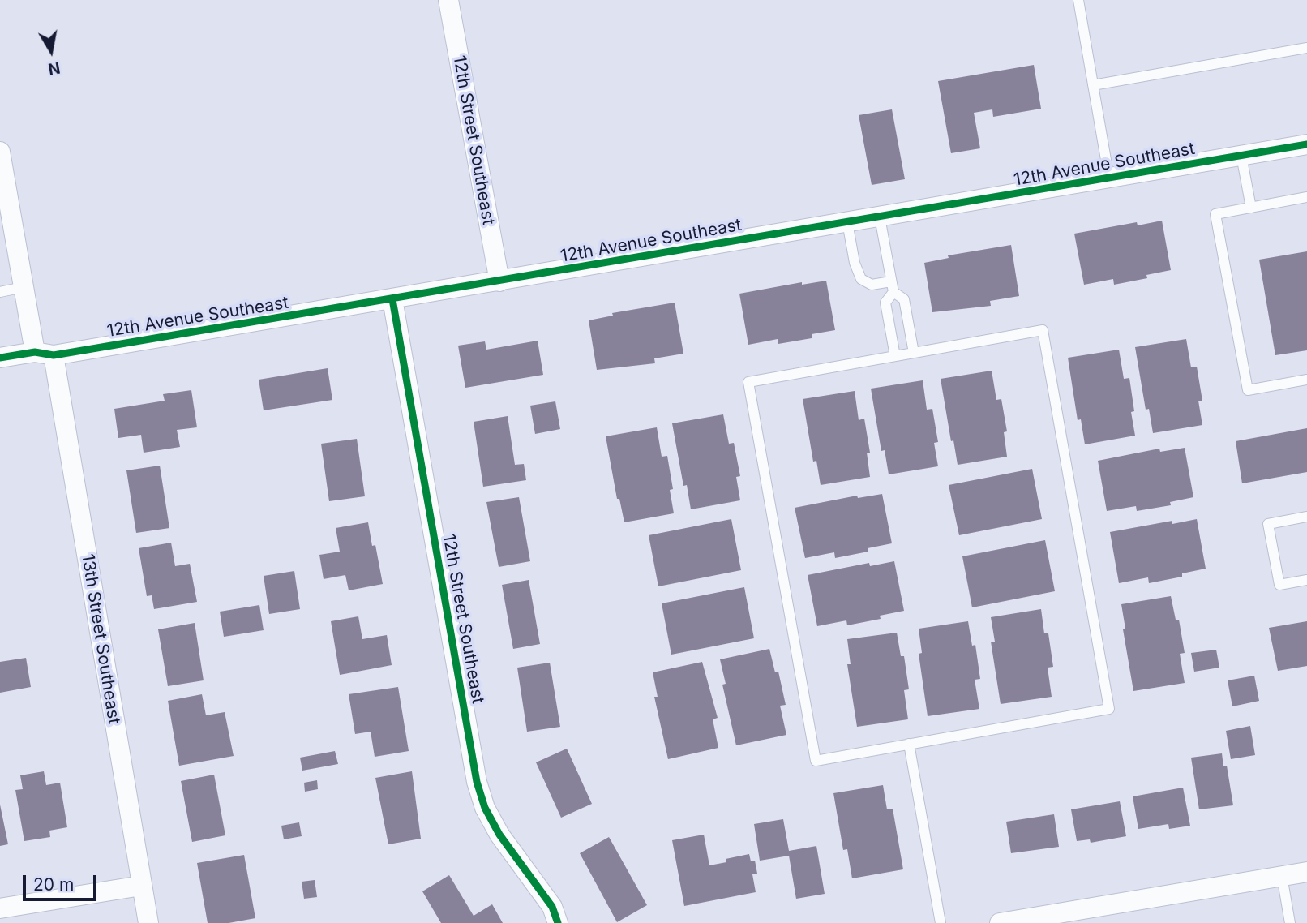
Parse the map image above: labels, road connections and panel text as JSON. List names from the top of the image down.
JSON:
{
  "streets": {
    "street": ["12th Street Southeast", "12th Avenue Southeast", "13th Street Southeast"]
  },
  "crossings": [
    ["12th Street Southeast", "12th Avenue Southeast"],
    ["12th Avenue Southeast", "13th Street Southeast"]
  ],
  "scale_bar": "20 m",
  "north": "bottom"
}
